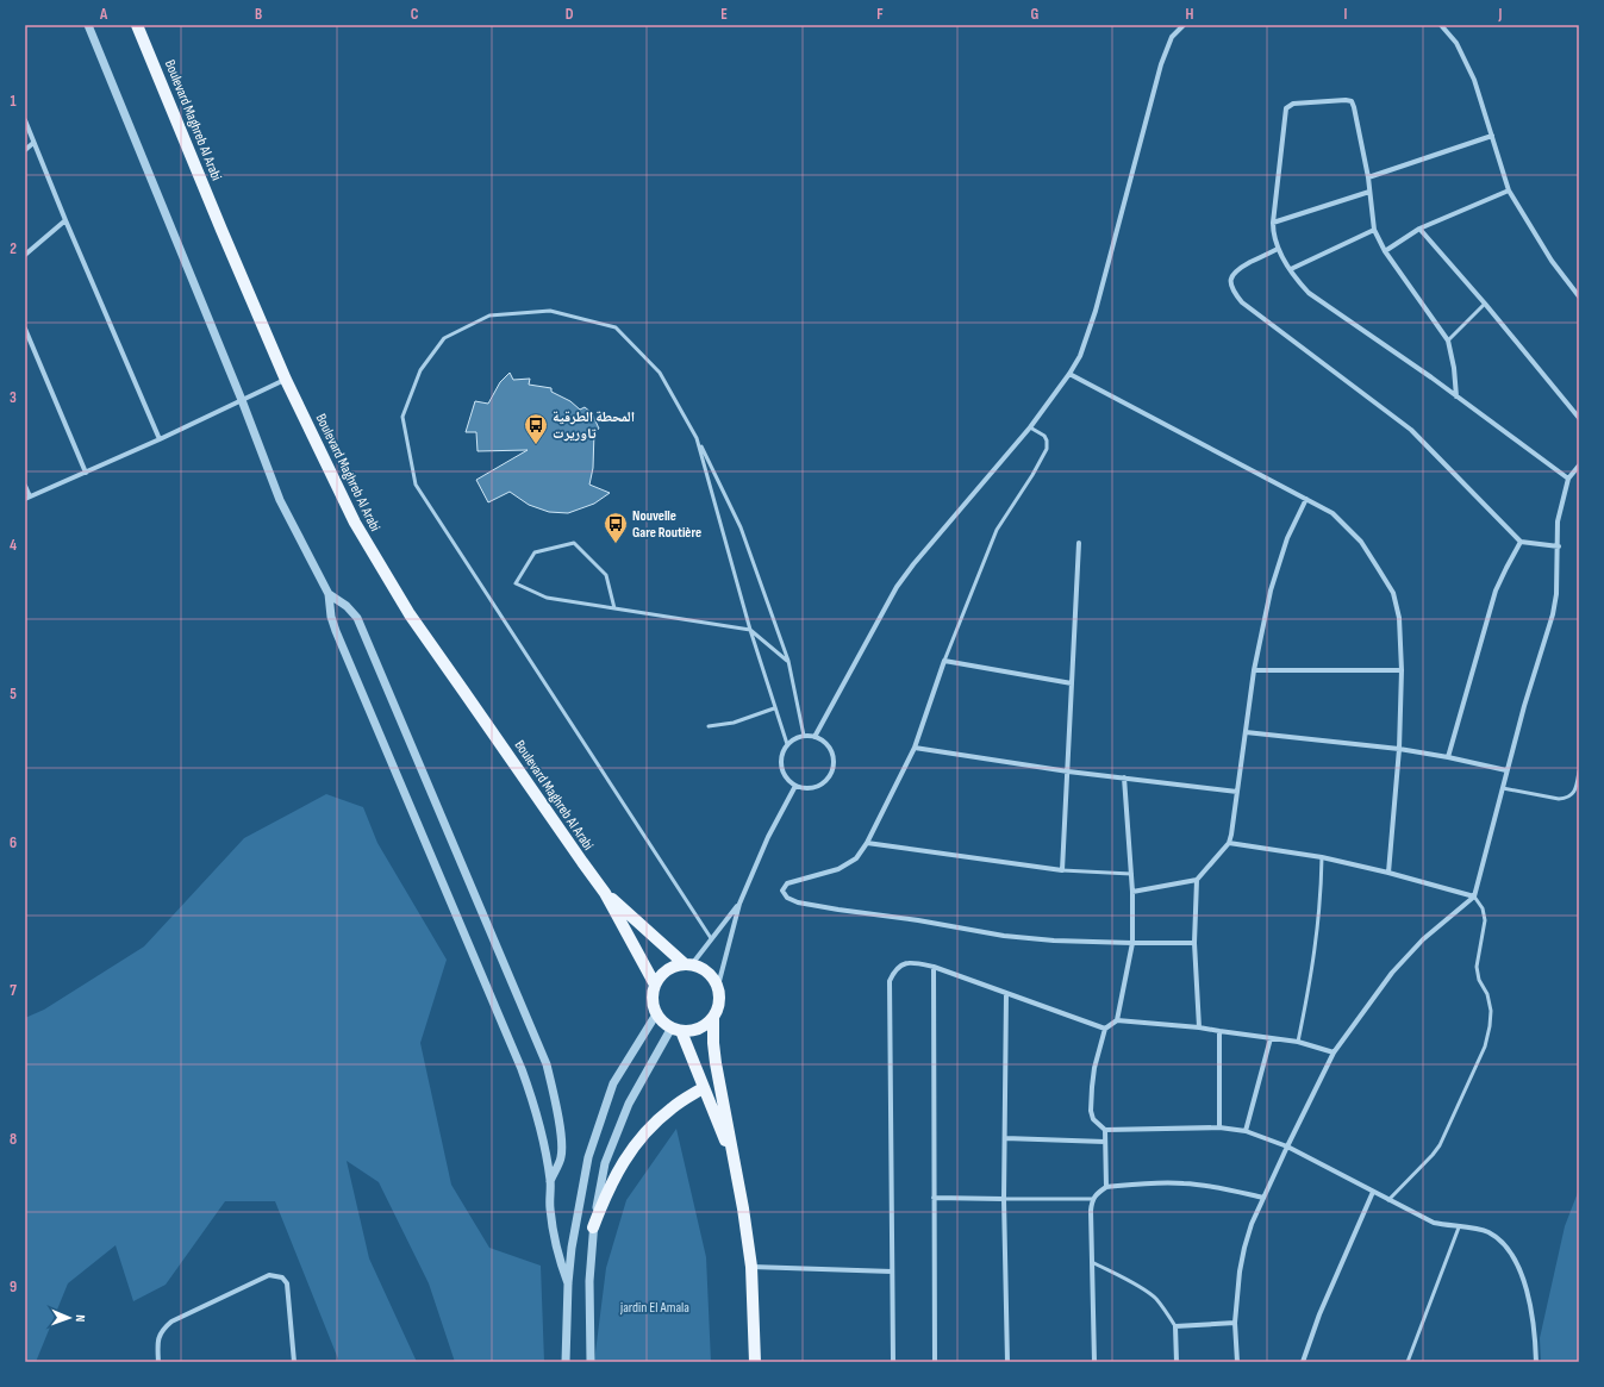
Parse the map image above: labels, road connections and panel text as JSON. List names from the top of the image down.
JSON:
{
  "streets": {
    "main road": ["Boulevard Maghreb Al Arabi"]
  },
  "parks": ["jardin El Amala"],
  "places": {
    "bus stop": ["المحطة الطرقية تاوريرت", "Nouvelle Gare Routière"]
  },
  "north": "right",
  "grid": {
    "columns": [
      "A",
      "B",
      "C",
      "D",
      "E",
      "F",
      "G",
      "H",
      "I",
      "J"
    ],
    "rows": [
      "1",
      "2",
      "3",
      "4",
      "5",
      "6",
      "7",
      "8",
      "9"
    ]
  }
}
